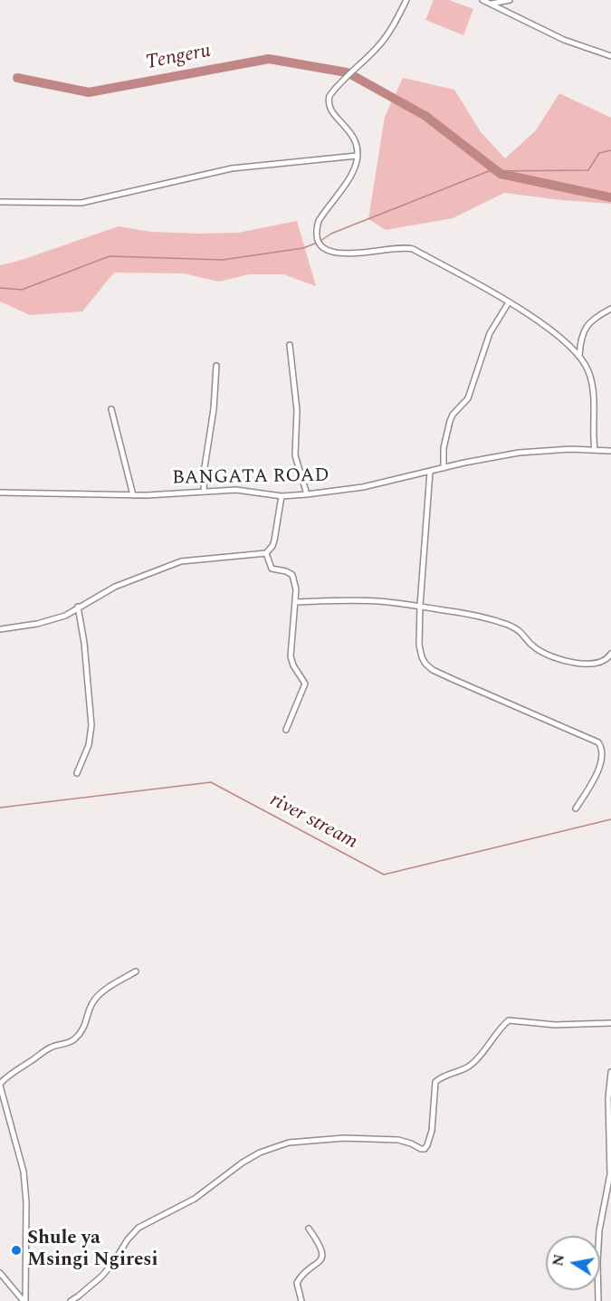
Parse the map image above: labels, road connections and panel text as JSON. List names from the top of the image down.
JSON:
{
  "streets": {
    "street": ["BANGATA ROAD"]
  },
  "water": ["Tengeru", "river stream"],
  "places": ["Shule ya Msingi Ngiresi"],
  "north": "left"
}
